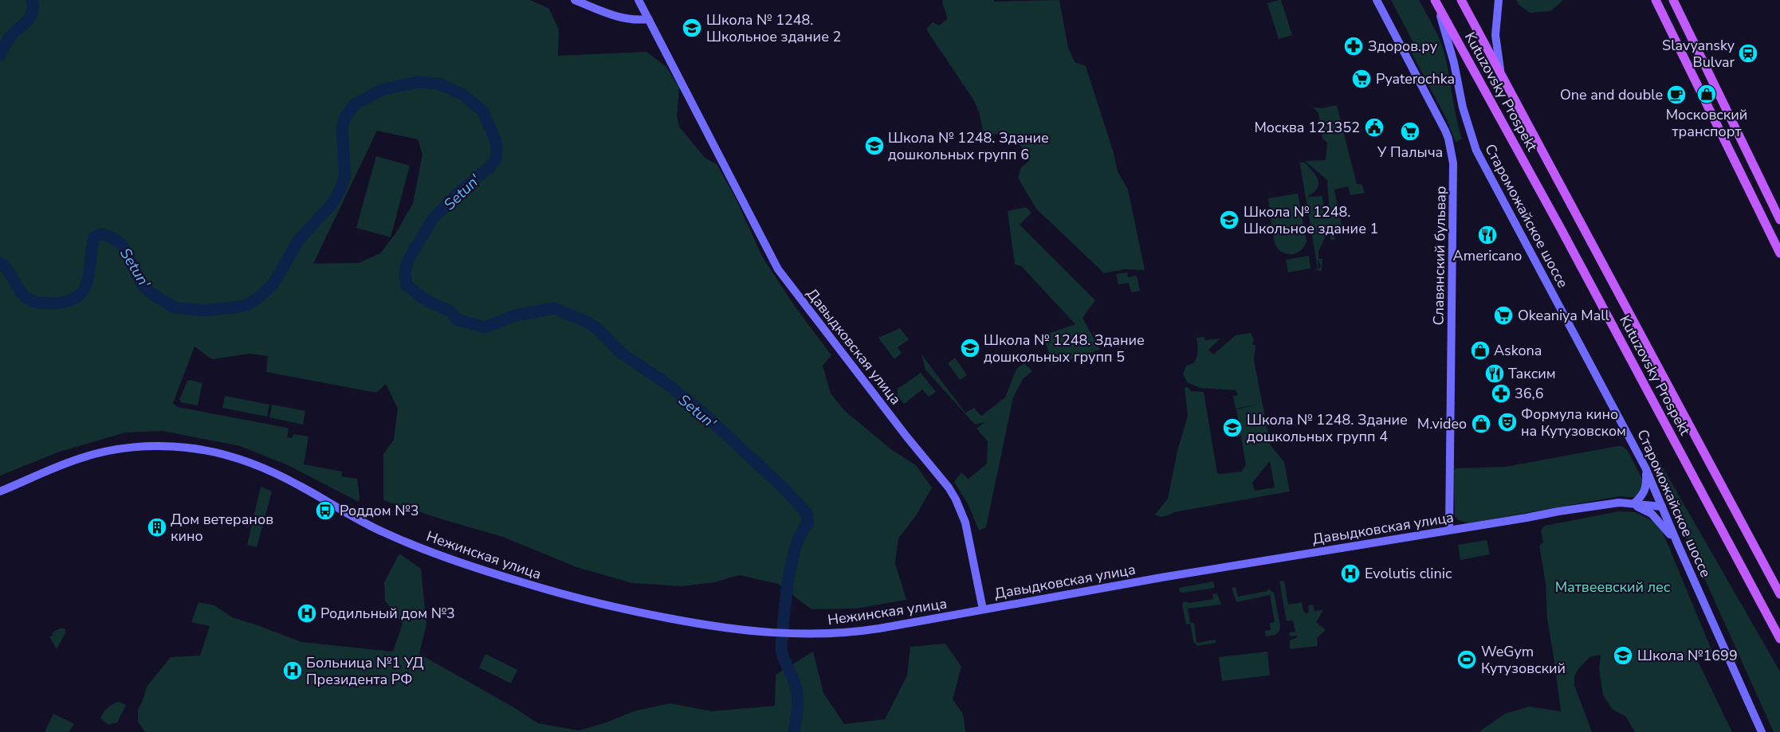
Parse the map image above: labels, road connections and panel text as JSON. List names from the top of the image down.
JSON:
{
  "streets": {
    "main road": ["Kutuzovsky Prospekt"],
    "street": [
      "Староможайское шоссе",
      "Славянский бульвар",
      "Давыдковская улица",
      "Нежинская улица"
    ]
  },
  "crossings": [
    ["Kutuzovsky Prospekt", "Староможайское шоссе"],
    ["Староможайское шоссе", "Давыдковская улица"],
    ["Славянский бульвар", "Давыдковская улица"],
    ["Давыдковская улица", "Нежинская улица"]
  ],
  "water": ["Setun'"],
  "parks": ["Матвеевский лес"],
  "places": {
    "school or university": [
      "Школа № 1248. Школьное здание 2",
      "Школа № 1248. Здание дошкольных групп 6",
      "Школа № 1248. Школьное здание 1",
      "Школа № 1248. Здание дошкольных групп 5",
      "Школа № 1248. Здание дошкольных групп 4",
      "Школа №1699"
    ],
    "pharmacy": ["Здоров.ру", "36,6"],
    "station": ["Slavyansky Bulvar"],
    "supermarket": ["Pyaterochka", "У Палыча", "Okeaniya Mall"],
    "shop": ["Московский транспорт", "Askona", "M.video"],
    "cafe": ["One and double"],
    "public building": ["Москва 121352"],
    "restaurant": ["Americano", "Таксим"],
    "theatre": ["Формула кино на Кутузовском"],
    "bus stop": ["Роддом №3"],
    "building": ["Дом ветеранов кино"],
    "hospital": ["Evolutis clinic", "Родильный дом №3", "Больница №1 УД Президента РФ"],
    "sports": ["WeGym Кутузовский"]
  }
}
